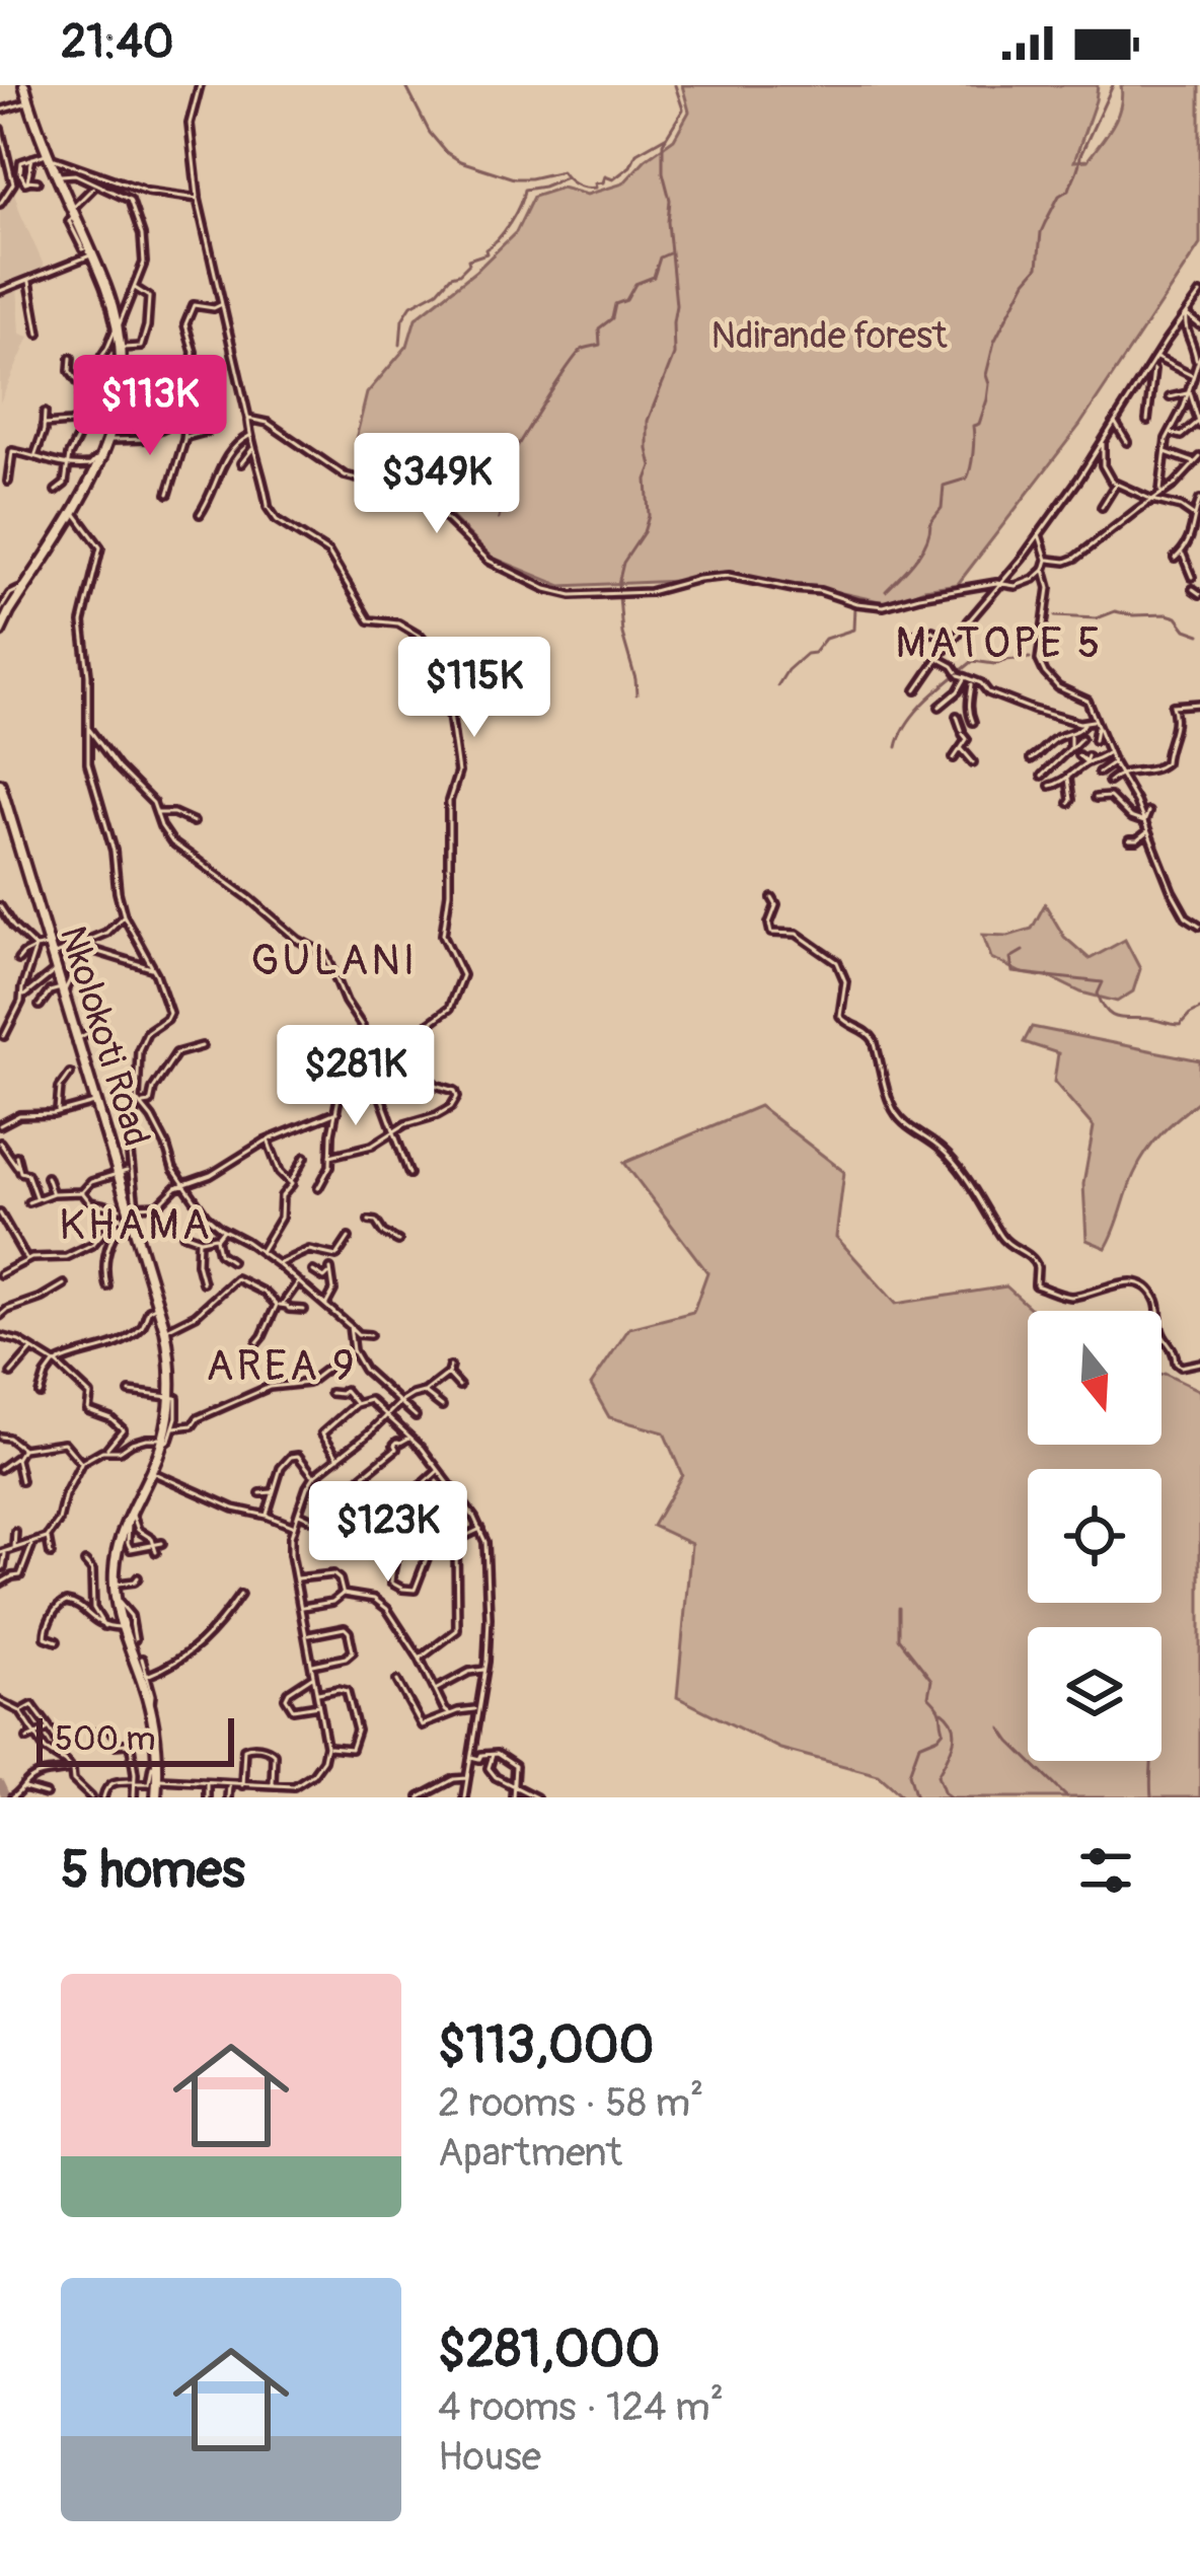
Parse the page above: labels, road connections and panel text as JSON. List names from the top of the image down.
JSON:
{
  "streets": {
    "main road": ["Nkolokoti Road"]
  },
  "districts": [
    "MATOPE 5",
    "GULANI",
    "KHAMA",
    "AREA 9"
  ],
  "parks": ["Ndirande forest"],
  "scale_bar": "500 m",
  "north": "bottom",
  "page": {
    "status": "21:40",
    "price": [
      "$113K",
      "$349K",
      "$115K",
      "$281K",
      "$123K"
    ],
    "scale": "500 m",
    "heading": "5 homes",
    "list": [
      {
        "name": "$113,000",
        "note": "2 rooms · 58 m² · Apartment"
      },
      {
        "name": "$281,000",
        "note": "4 rooms · 124 m² · House"
      }
    ]
  }
}
